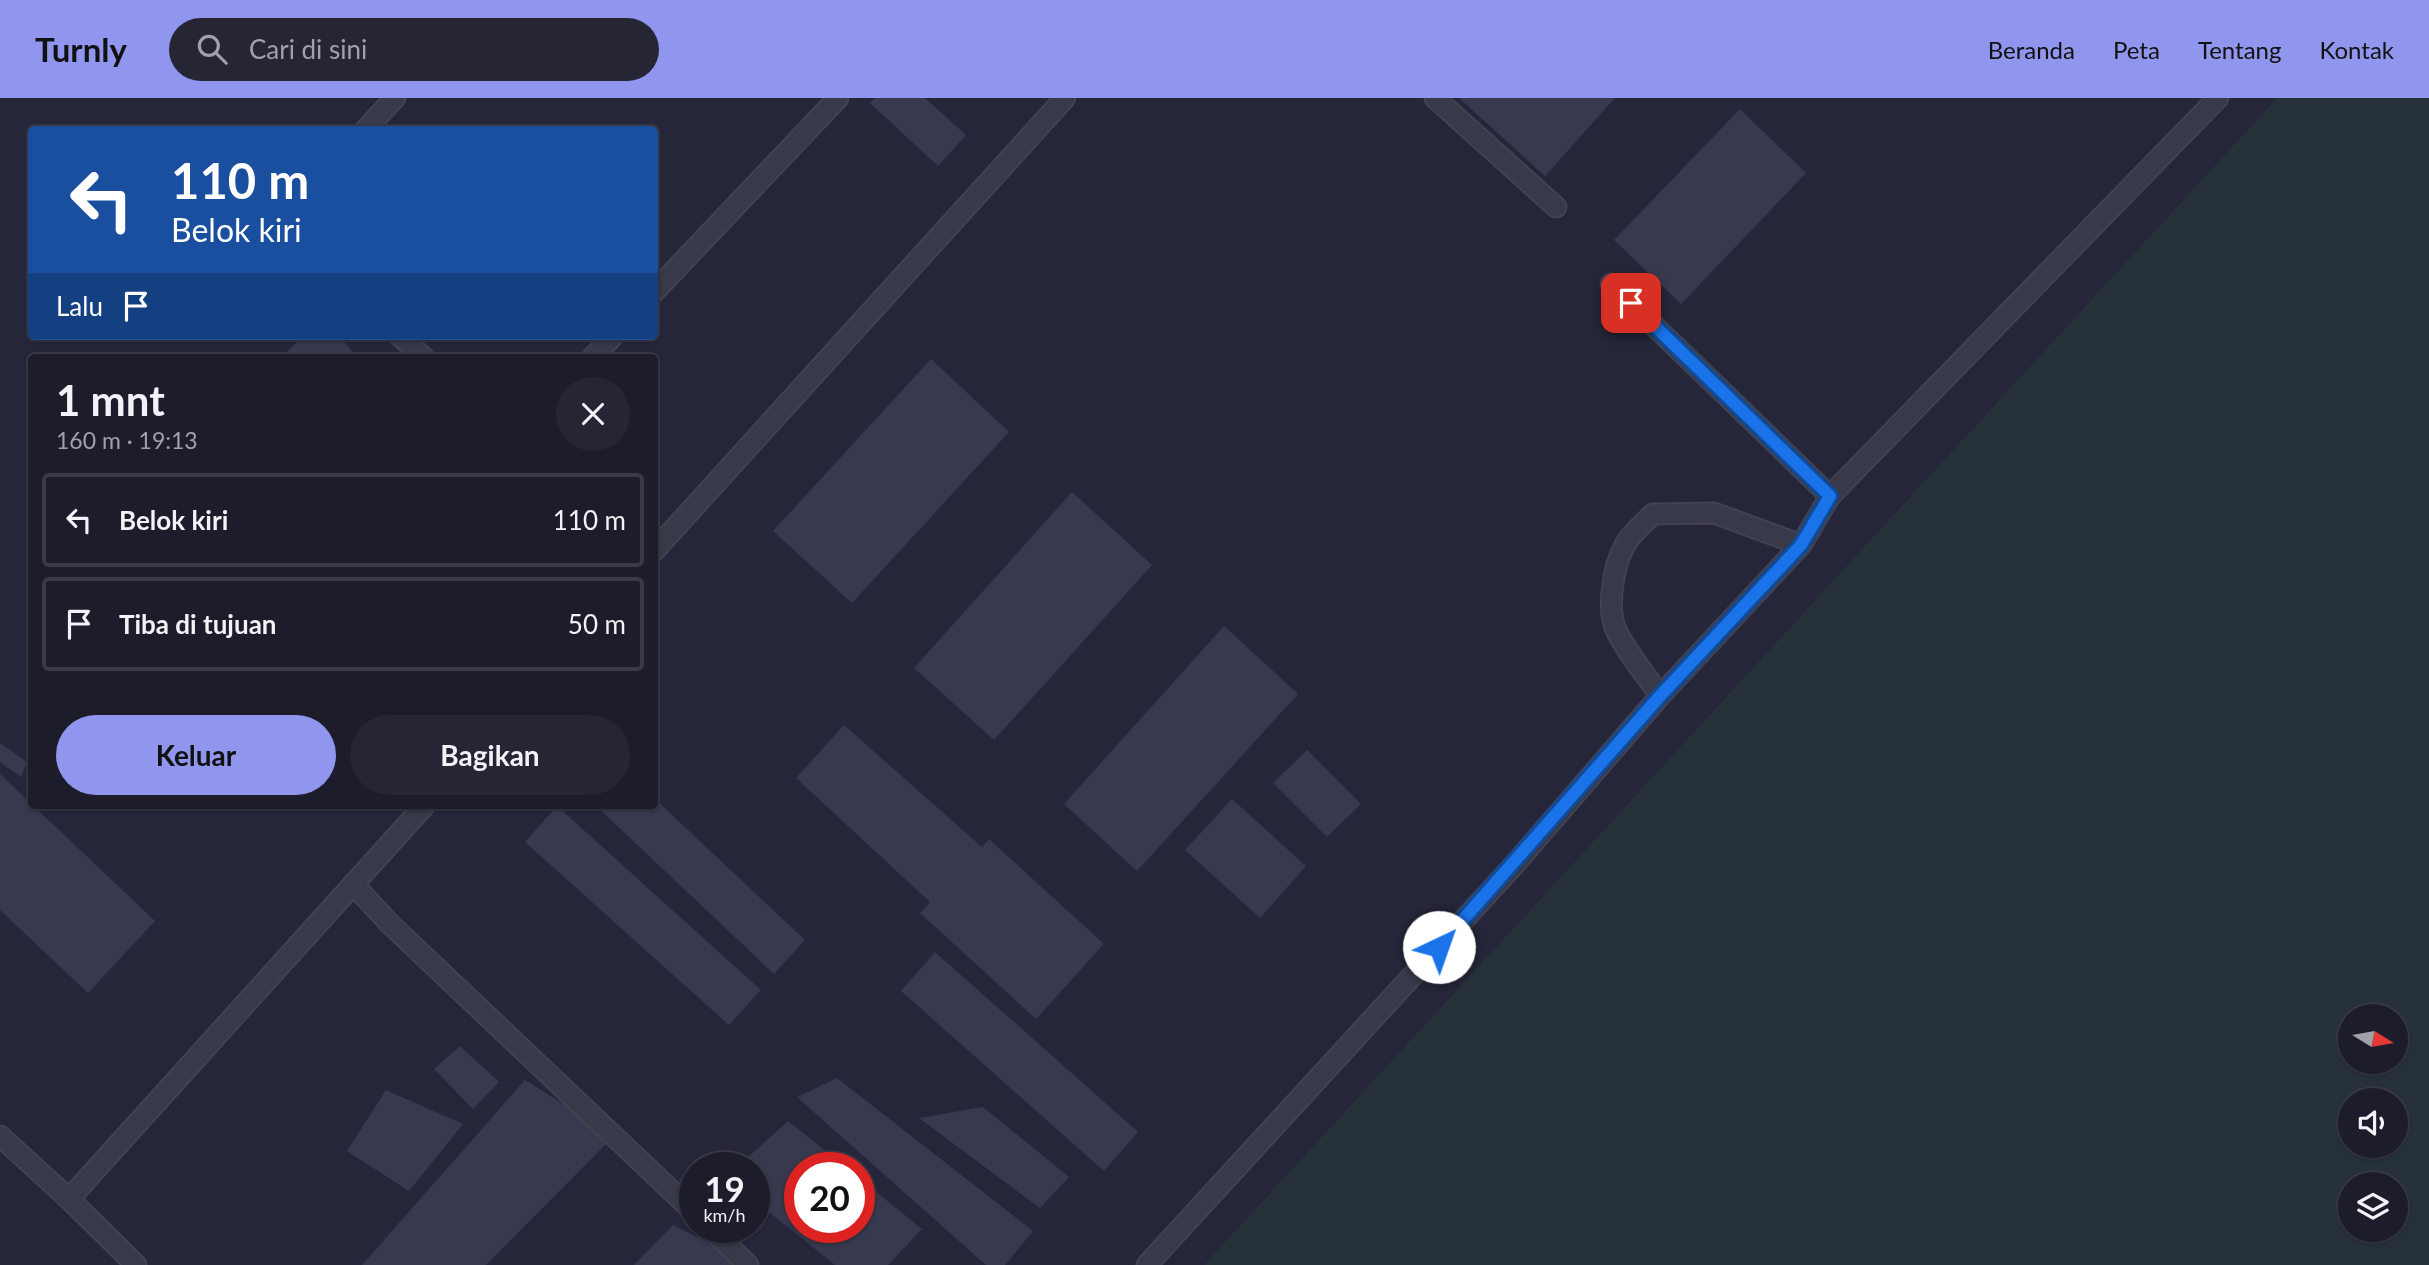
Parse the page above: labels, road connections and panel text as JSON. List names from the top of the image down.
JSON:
{
  "north": "right",
  "page": {
    "header": "Turnly",
    "search": "Cari di sini",
    "nav": [
      "Beranda",
      "Peta",
      "Tentang",
      "Kontak"
    ],
    "turn": ["110 m", "Belok kiri"],
    "then": "Lalu",
    "heading": ["1 mnt", "160 m · 19:13"],
    "list": [
      {
        "name": "Belok kiri",
        "value": "110 m"
      },
      {
        "name": "Tiba di tujuan",
        "value": "50 m"
      }
    ],
    "buttons": ["Keluar", "Bagikan"],
    "speed": "19 km/h",
    "limit": "20"
  }
}
